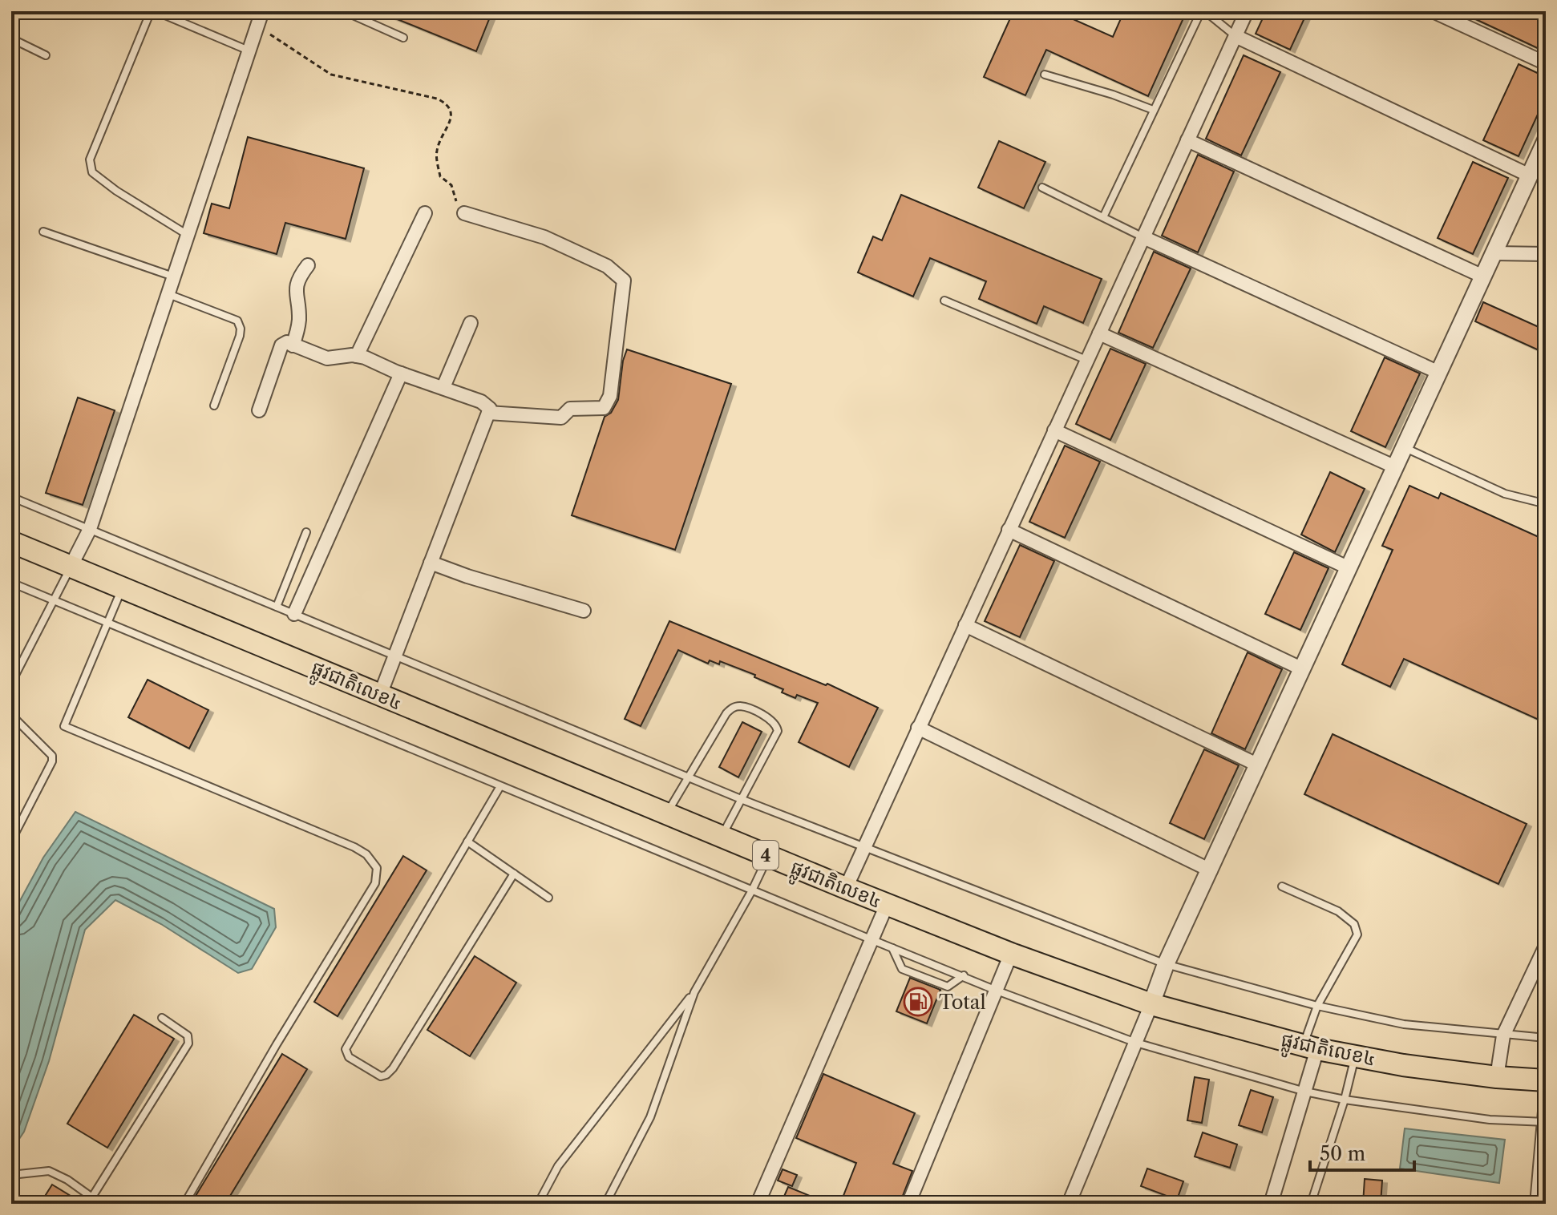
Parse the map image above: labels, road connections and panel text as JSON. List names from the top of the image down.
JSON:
{
  "streets": {
    "highway": ["ផ្លូវជាតិលេខ៤", "4"]
  },
  "places": {
    "fuel station": ["Total"]
  },
  "scale_bar": "50 m"
}
